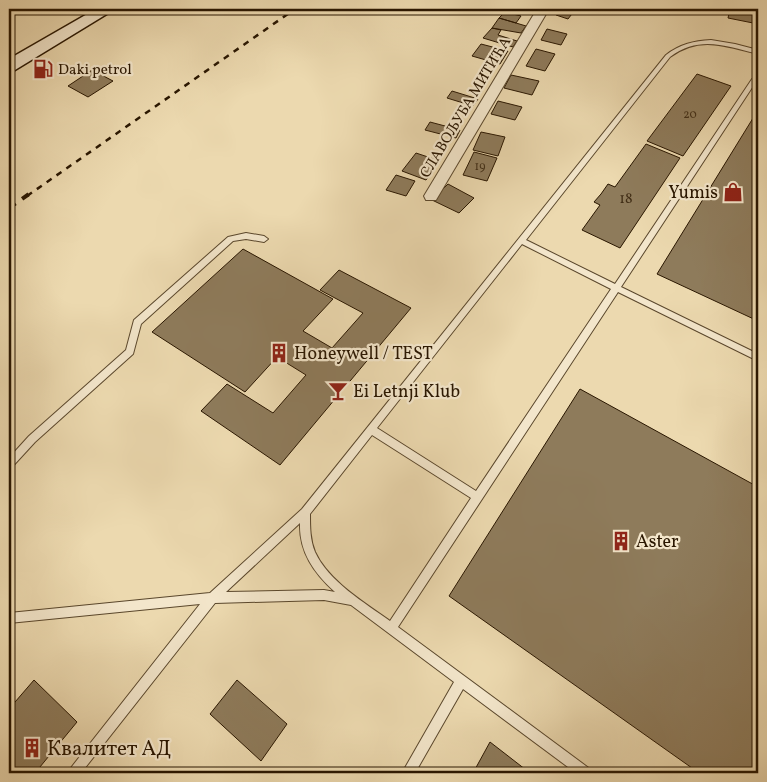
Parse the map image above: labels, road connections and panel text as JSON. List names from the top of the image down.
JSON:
{
  "streets": {
    "street": ["СЛАВОЉУБА МИТИЋА"]
  },
  "places": {
    "fuel station": ["Daki petrol"],
    "shop": ["Yumis"],
    "building": ["Honeywell / TEST", "Aster", "Квалитет АД"],
    "bar": ["Ei Letnji Klub"]
  },
  "house_numbers": ["20", "19", "18"]
}
